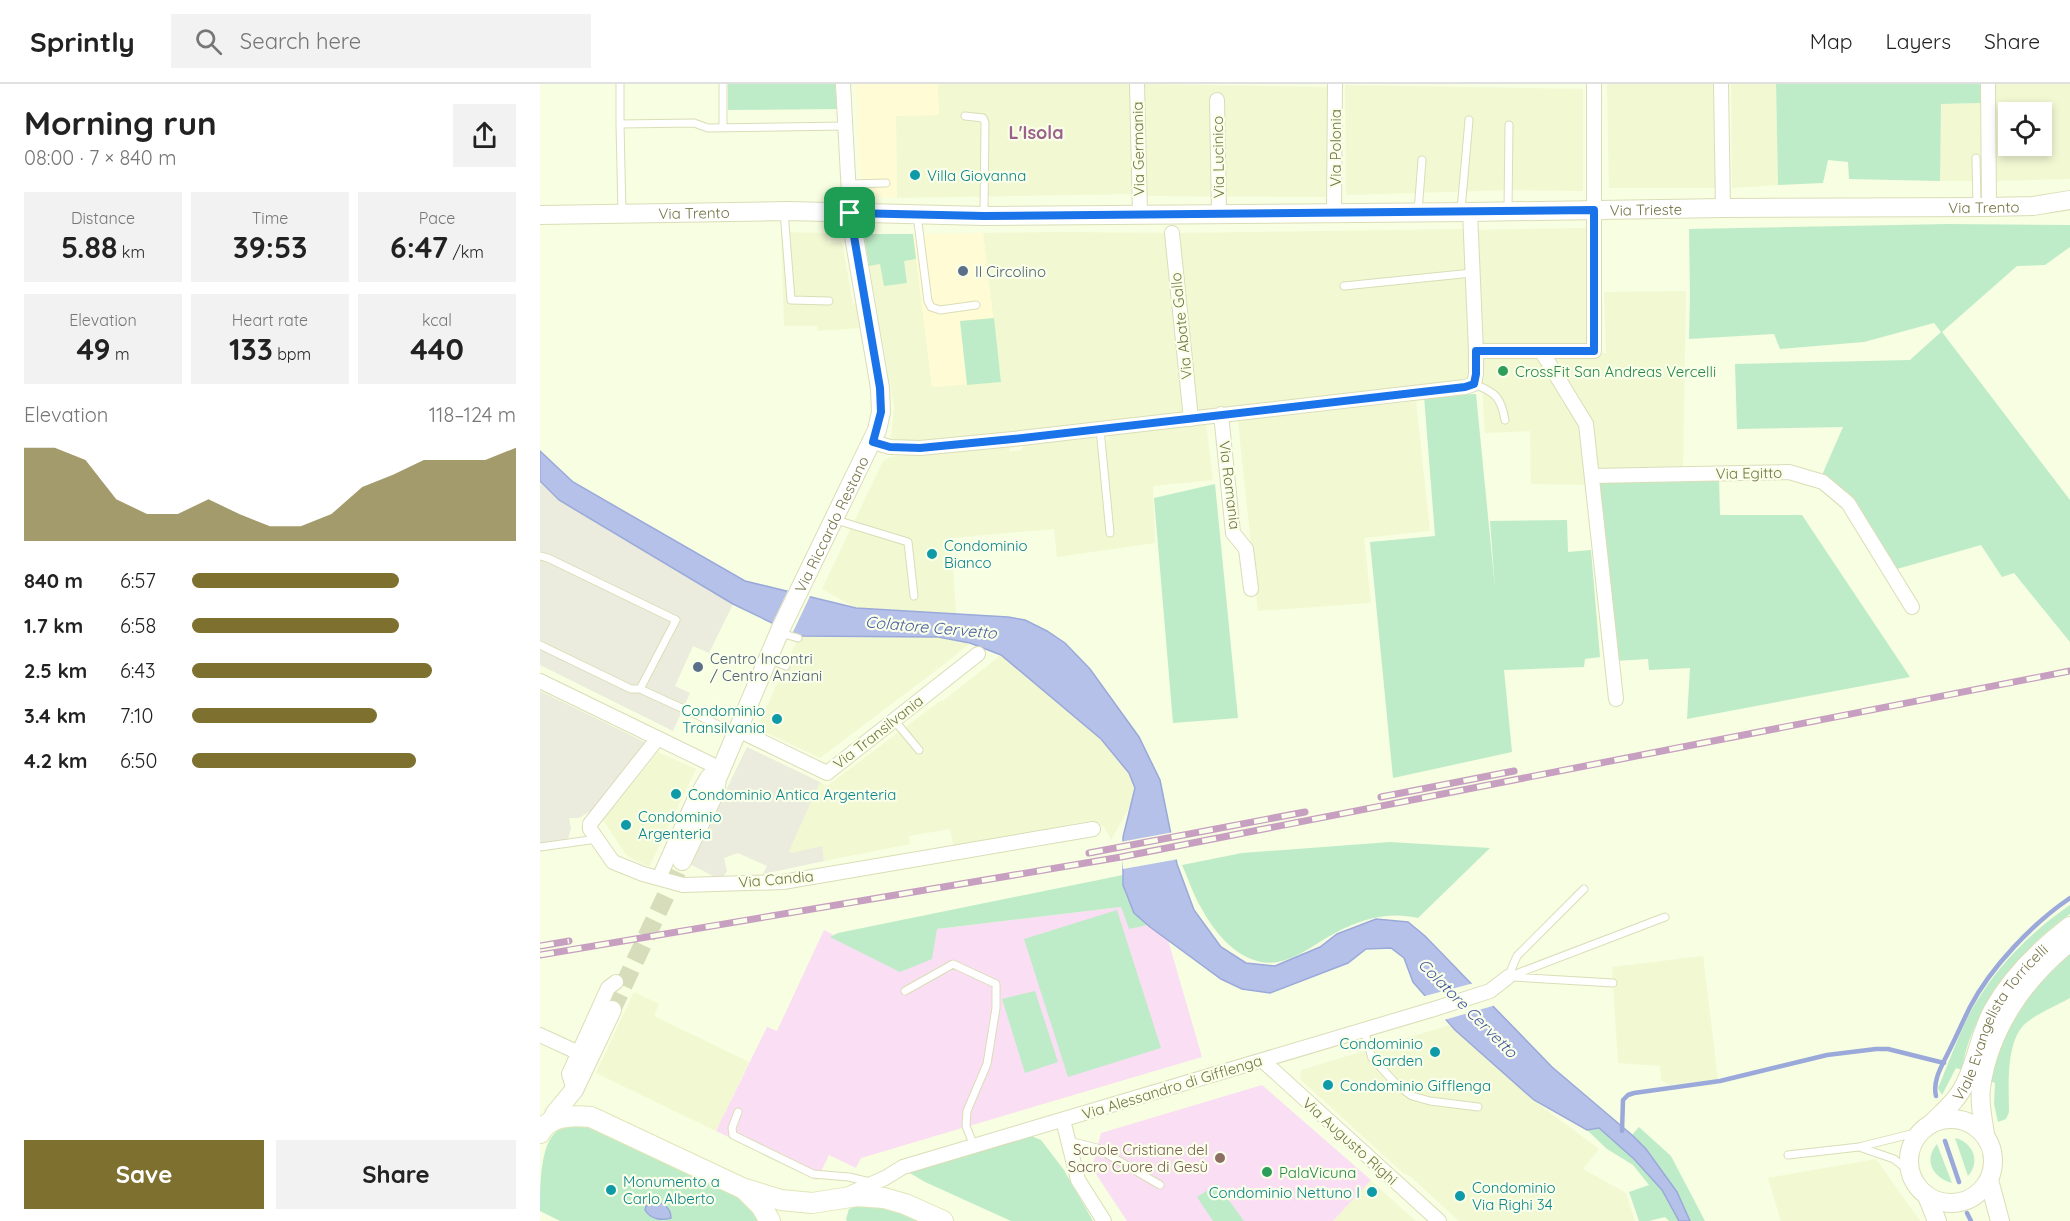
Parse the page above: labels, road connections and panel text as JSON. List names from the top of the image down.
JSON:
{
  "streets": {
    "street": [
      "Via Polonia",
      "Via Germania",
      "Via Lucinico",
      "Via Trento",
      "Via Trieste",
      "Via Abate Gallo",
      "Via Egitto",
      "Via Romania",
      "Via Riccardo Restano",
      "Via Transilvania",
      "Via Candia",
      "Viale Evangelista Torricelli",
      "Via Alessandro di Gifflenga",
      "Via Augusto Righi"
    ]
  },
  "crossings": [
    ["Via Polonia", "Via Trieste"],
    ["Via Germania", "Via Trieste"],
    ["Via Lucinico", "Via Trieste"],
    ["Via Trento", "Via Trieste"],
    ["Via Trento", "Via Riccardo Restano"],
    ["Via Trieste", "Via Riccardo Restano"],
    ["Via Riccardo Restano", "Via Transilvania"],
    ["Via Riccardo Restano", "Via Candia"],
    ["Via Alessandro di Gifflenga", "Via Augusto Righi"]
  ],
  "districts": ["L'Isola"],
  "water": ["Colatore Cervetto"],
  "places": [
    "Villa Giovanna",
    "Il Circolino",
    "CrossFit San Andreas Vercelli",
    "Condominio Bianco",
    "Centro Incontri / Centro Anziani",
    "Condominio Transilvania",
    "Condominio Antica Argenteria",
    "Condominio Argenteria",
    "Condominio Garden",
    "Condominio Gifflenga",
    "Scuole Cristiane del Sacro Cuore di Gesù",
    "PalaVicuna",
    "Monumento a Carlo Alberto",
    "Condominio Nettuno I",
    "Condominio Via Righi 34"
  ],
  "page": {
    "header": "Sprintly",
    "search": "Search here",
    "nav": ["Map", "Layers", "Share"],
    "heading": ["Morning run", "08:00 · 7 × 840 m"],
    "stats": [
      ["Distance", "5.88 km"],
      ["Time", "39:53"],
      ["Pace", "6:47 /km"],
      ["Elevation", "49 m"],
      ["Heart rate", "133 bpm"],
      ["kcal", "440"]
    ],
    "chart": ["Elevation", "118–124 m"],
    "list": [
      {
        "name": "840 m",
        "note": "6:57"
      },
      {
        "name": "1.7 km",
        "note": "6:58"
      },
      {
        "name": "2.5 km",
        "note": "6:43"
      },
      {
        "name": "3.4 km",
        "note": "7:10"
      },
      {
        "name": "4.2 km",
        "note": "6:50"
      }
    ],
    "buttons": ["Save", "Share"]
  }
}
